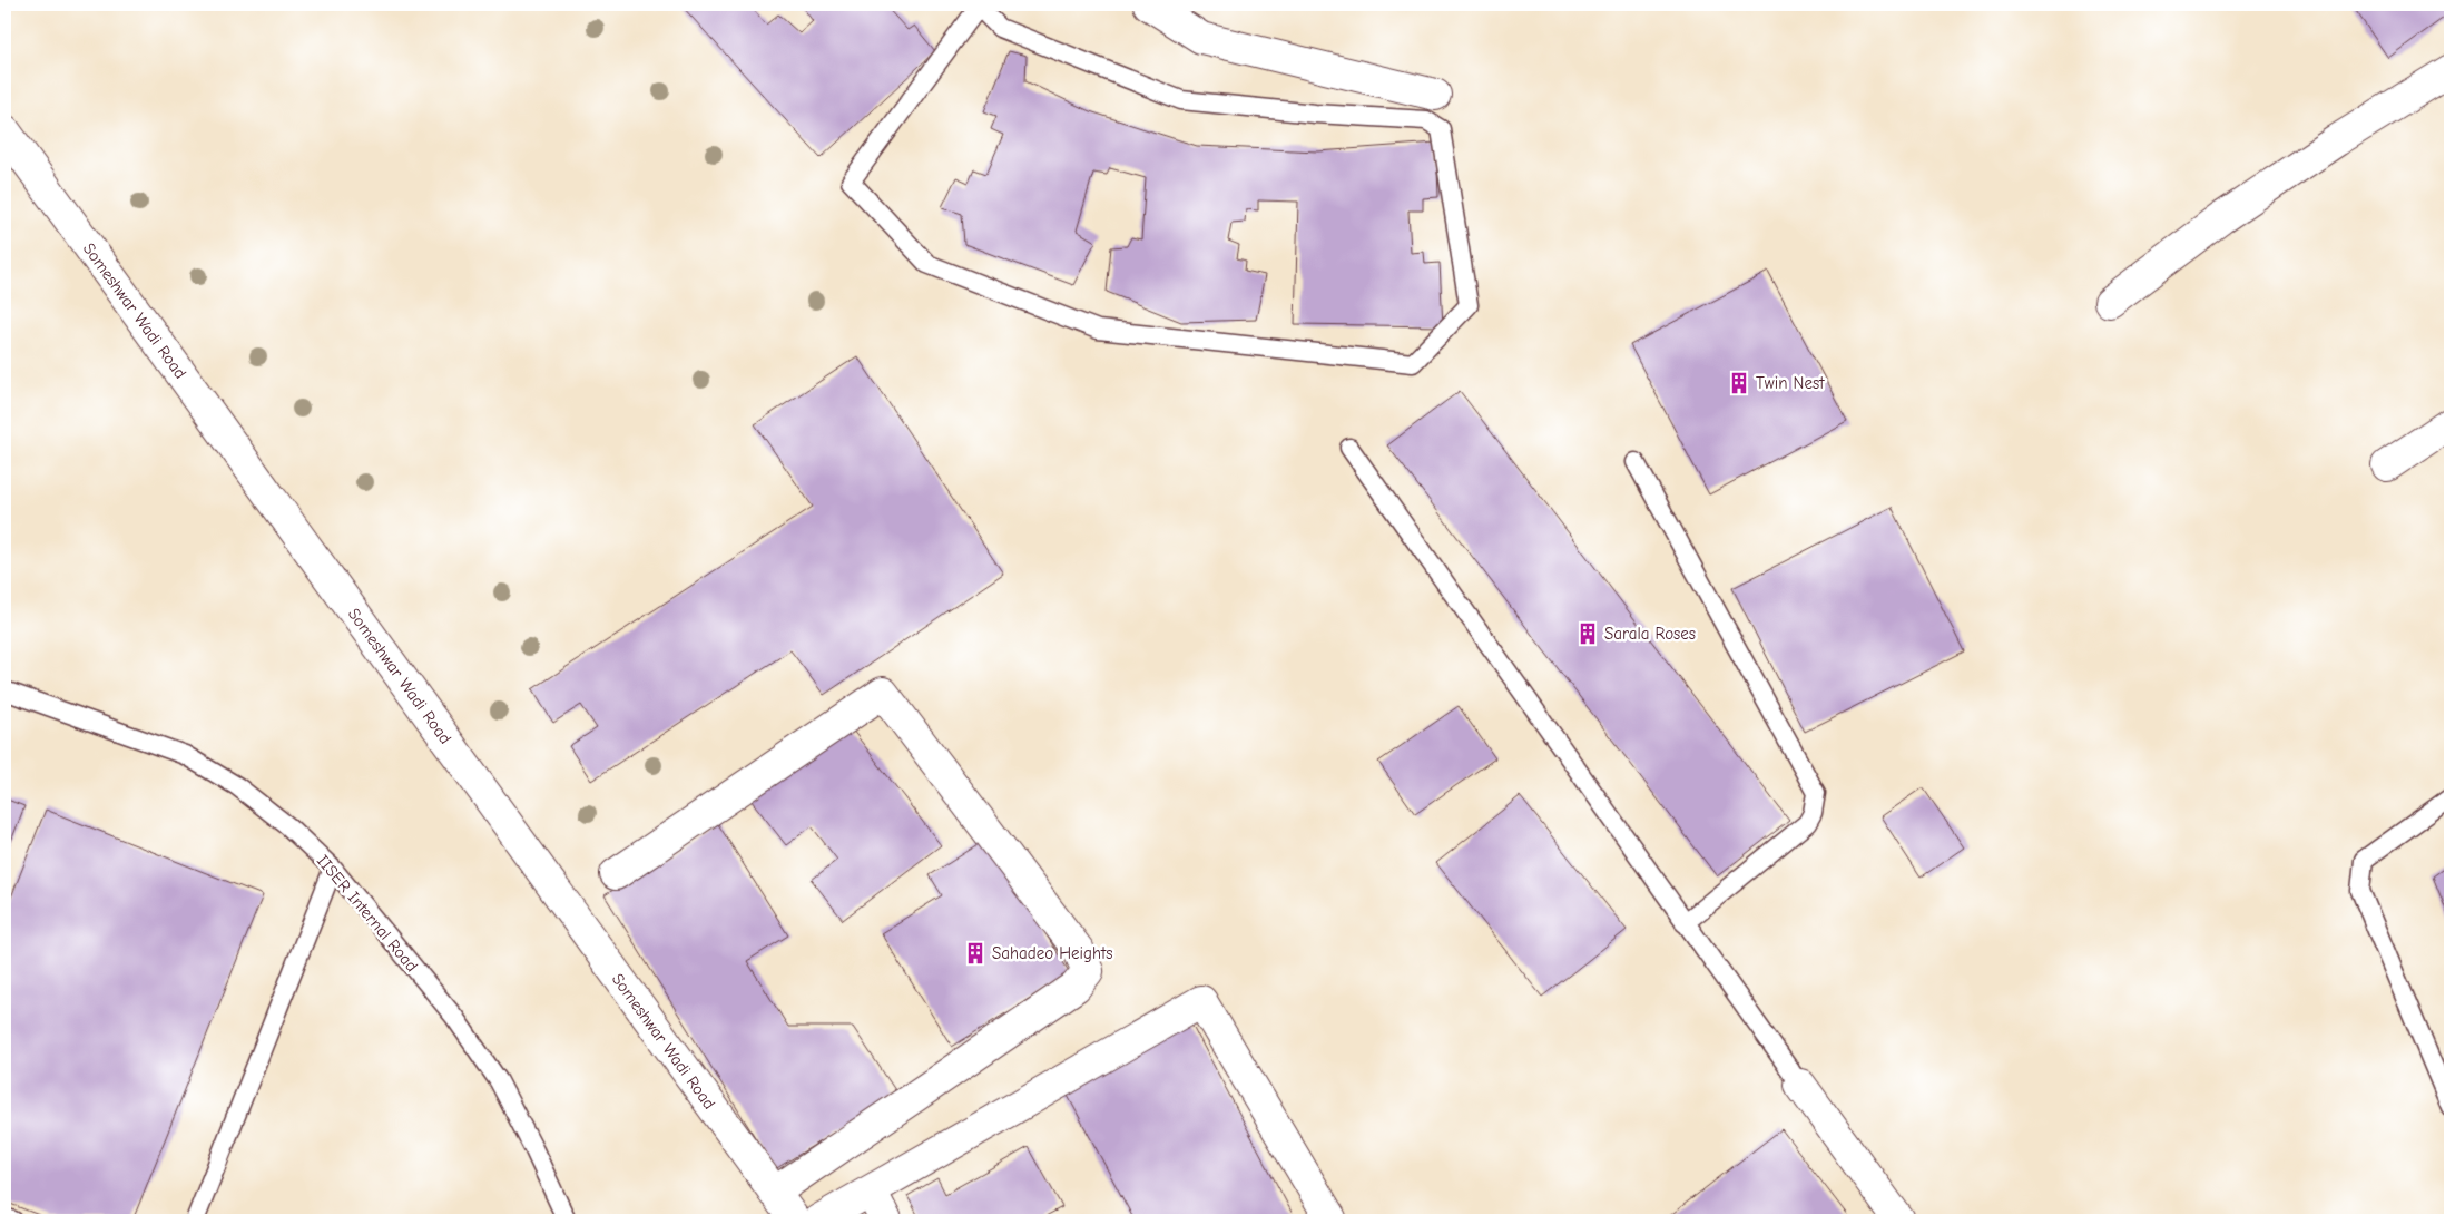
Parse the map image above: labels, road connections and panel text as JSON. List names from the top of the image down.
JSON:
{
  "streets": {
    "street": ["Someshwar Wadi Road"],
    "lane": ["IISER Internal Road"]
  },
  "places": {
    "building": ["Twin Nest", "Sarala Roses", "Sahadeo Heights"]
  }
}
